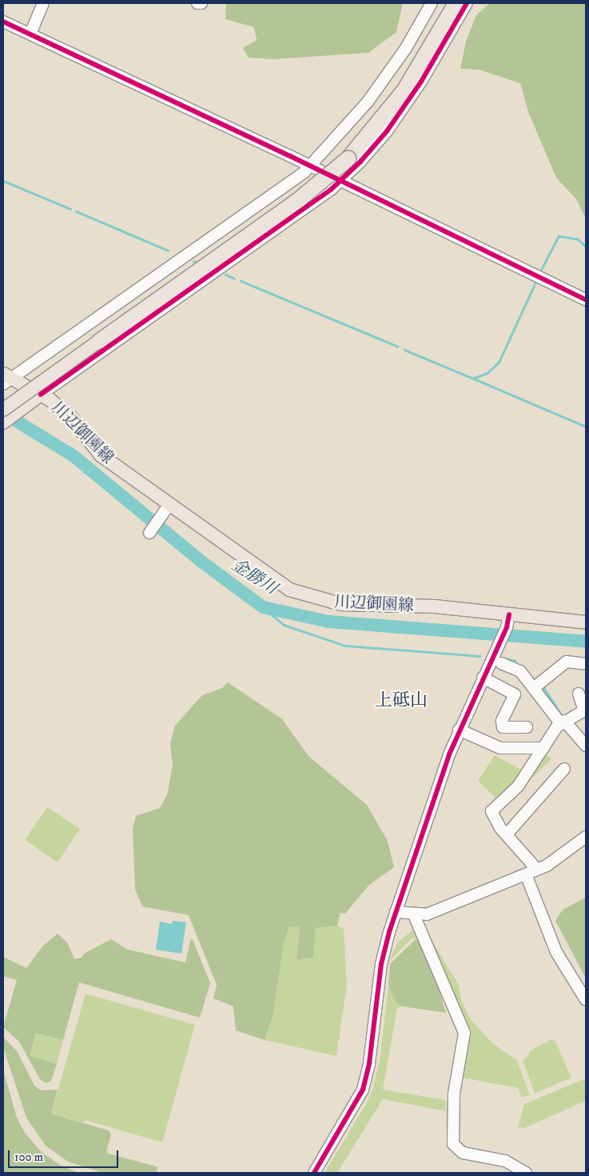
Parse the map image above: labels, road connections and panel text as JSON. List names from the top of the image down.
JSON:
{
  "streets": {
    "main road": ["川辺御園線"]
  },
  "districts": ["上砥山"],
  "water": ["金勝川"],
  "scale_bar": "100 m"
}
